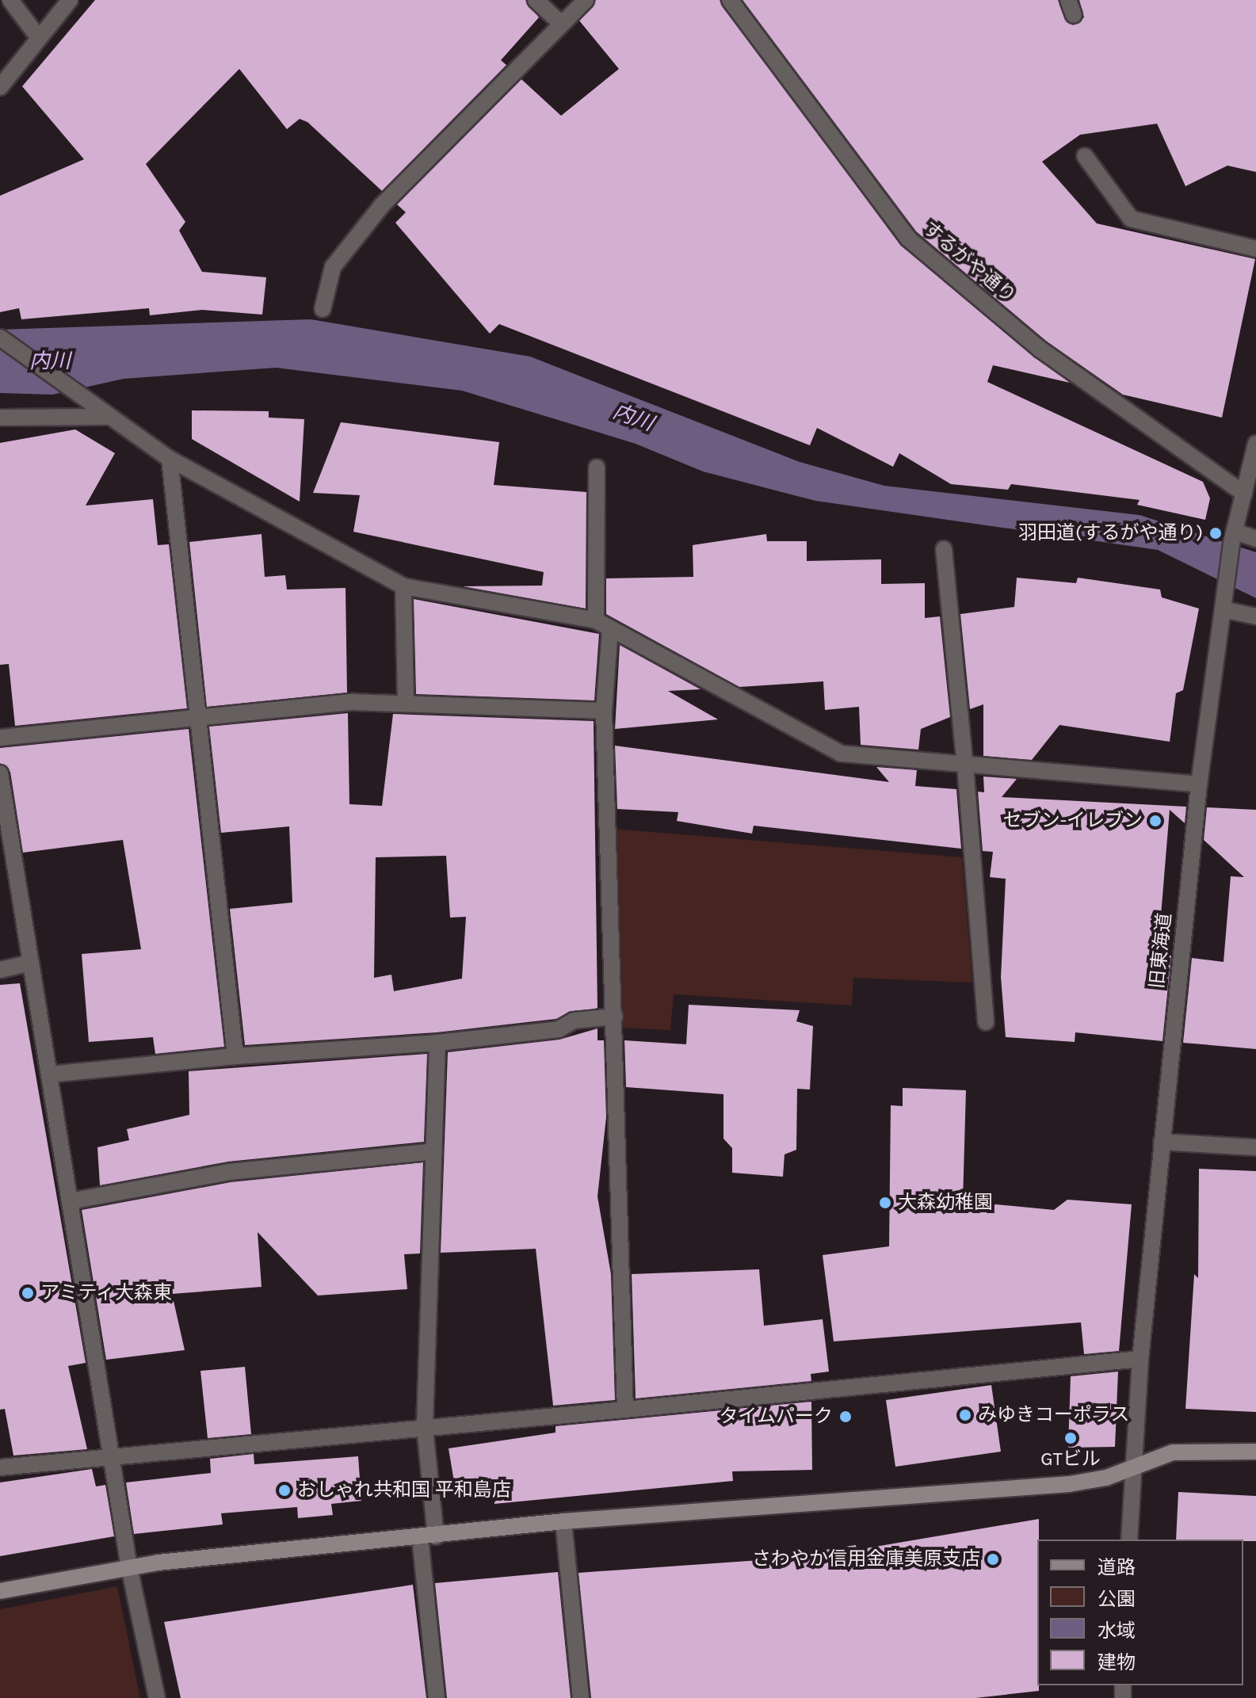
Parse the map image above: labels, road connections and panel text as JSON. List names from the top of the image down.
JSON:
{
  "streets": {
    "street": ["するがや通り", "旧東海道"]
  },
  "crossings": [
    ["するがや通り", "旧東海道"]
  ],
  "water": ["内川"],
  "places": [
    "羽田道(するがや通り)",
    "セブン-イレブン",
    "大森幼稚園",
    "アミティ大森東",
    "みゆきコーポラス",
    "タイムパーク",
    "GTビル",
    "おしゃれ共和国 平和島店",
    "さわやか信用金庫美原支店"
  ],
  "legend": [
    "道路",
    "公園",
    "水域",
    "建物"
  ]
}
